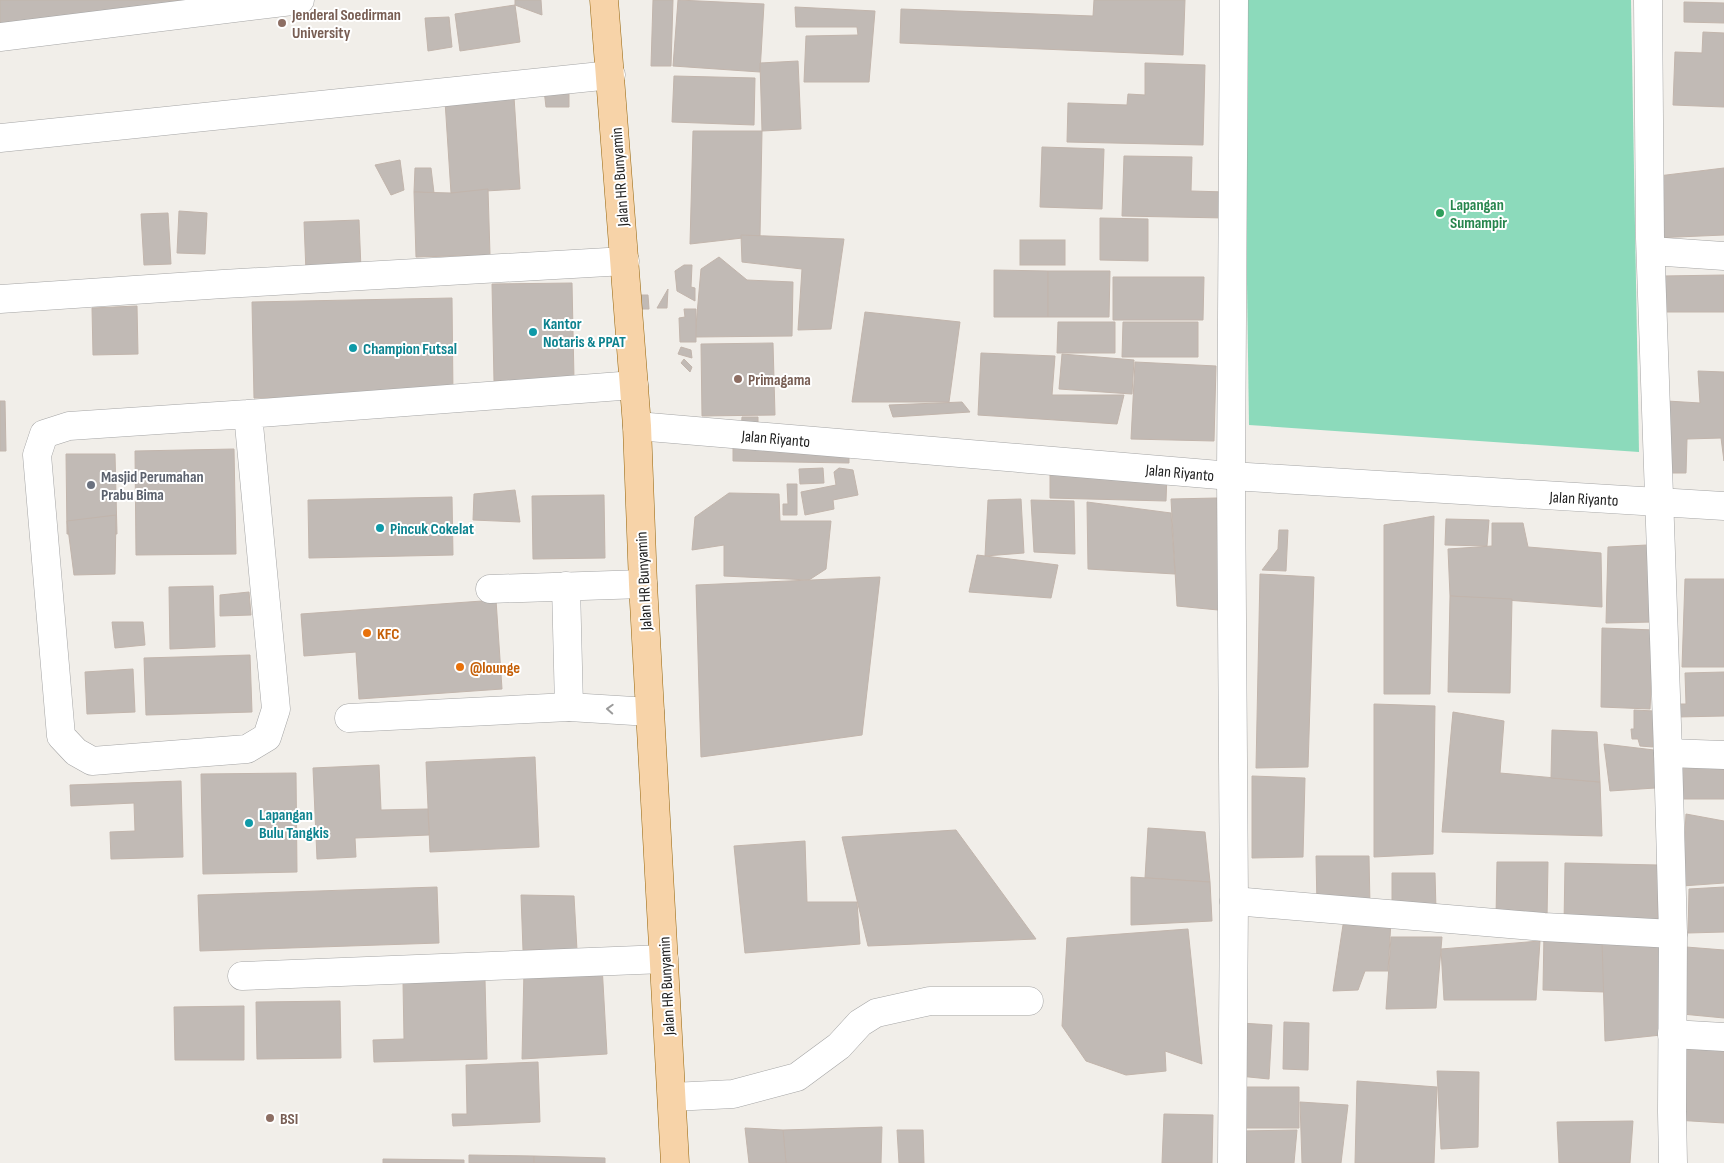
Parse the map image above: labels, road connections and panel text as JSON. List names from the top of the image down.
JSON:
{
  "streets": {
    "main road": ["Jalan HR Bunyamin"],
    "street": ["Jalan Riyanto"]
  },
  "crossings": [
    ["Jalan HR Bunyamin", "Jalan Riyanto"]
  ],
  "places": [
    "Jenderal Soedirman University",
    "Lapangan Sumampir",
    "Kantor Notaris & PPAT",
    "Champion Futsal",
    "Primagama",
    "Masjid Perumahan Prabu Bima",
    "Pincuk Cokelat",
    "KFC",
    "@lounge",
    "Lapangan Bulu Tangkis",
    "BSI"
  ]
}
